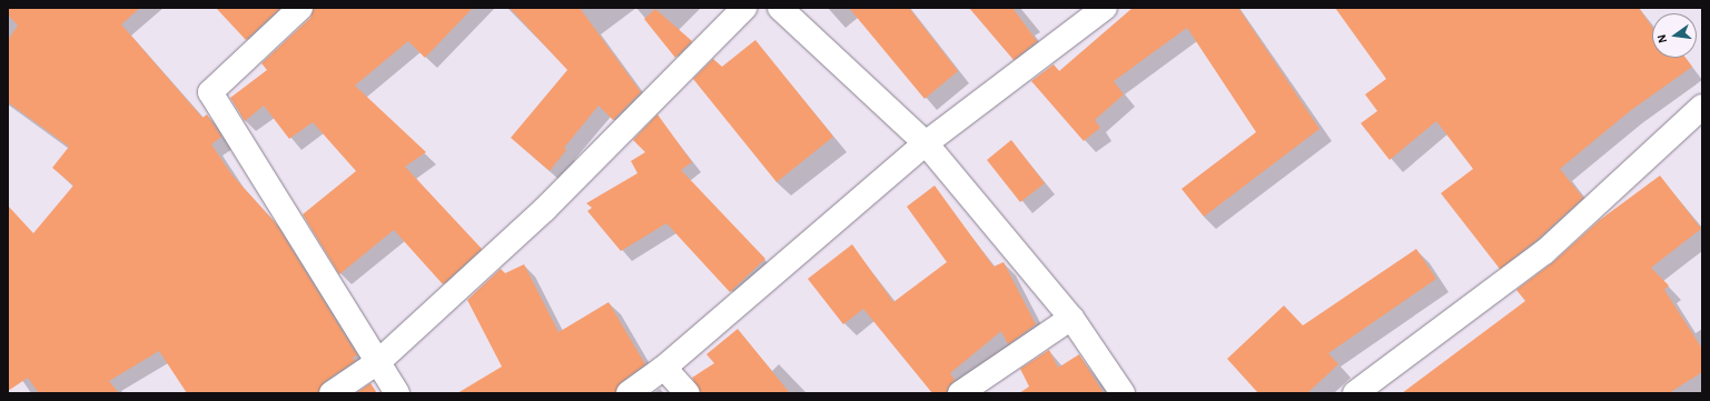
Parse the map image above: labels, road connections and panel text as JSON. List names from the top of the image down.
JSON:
{
  "north": "left"
}
